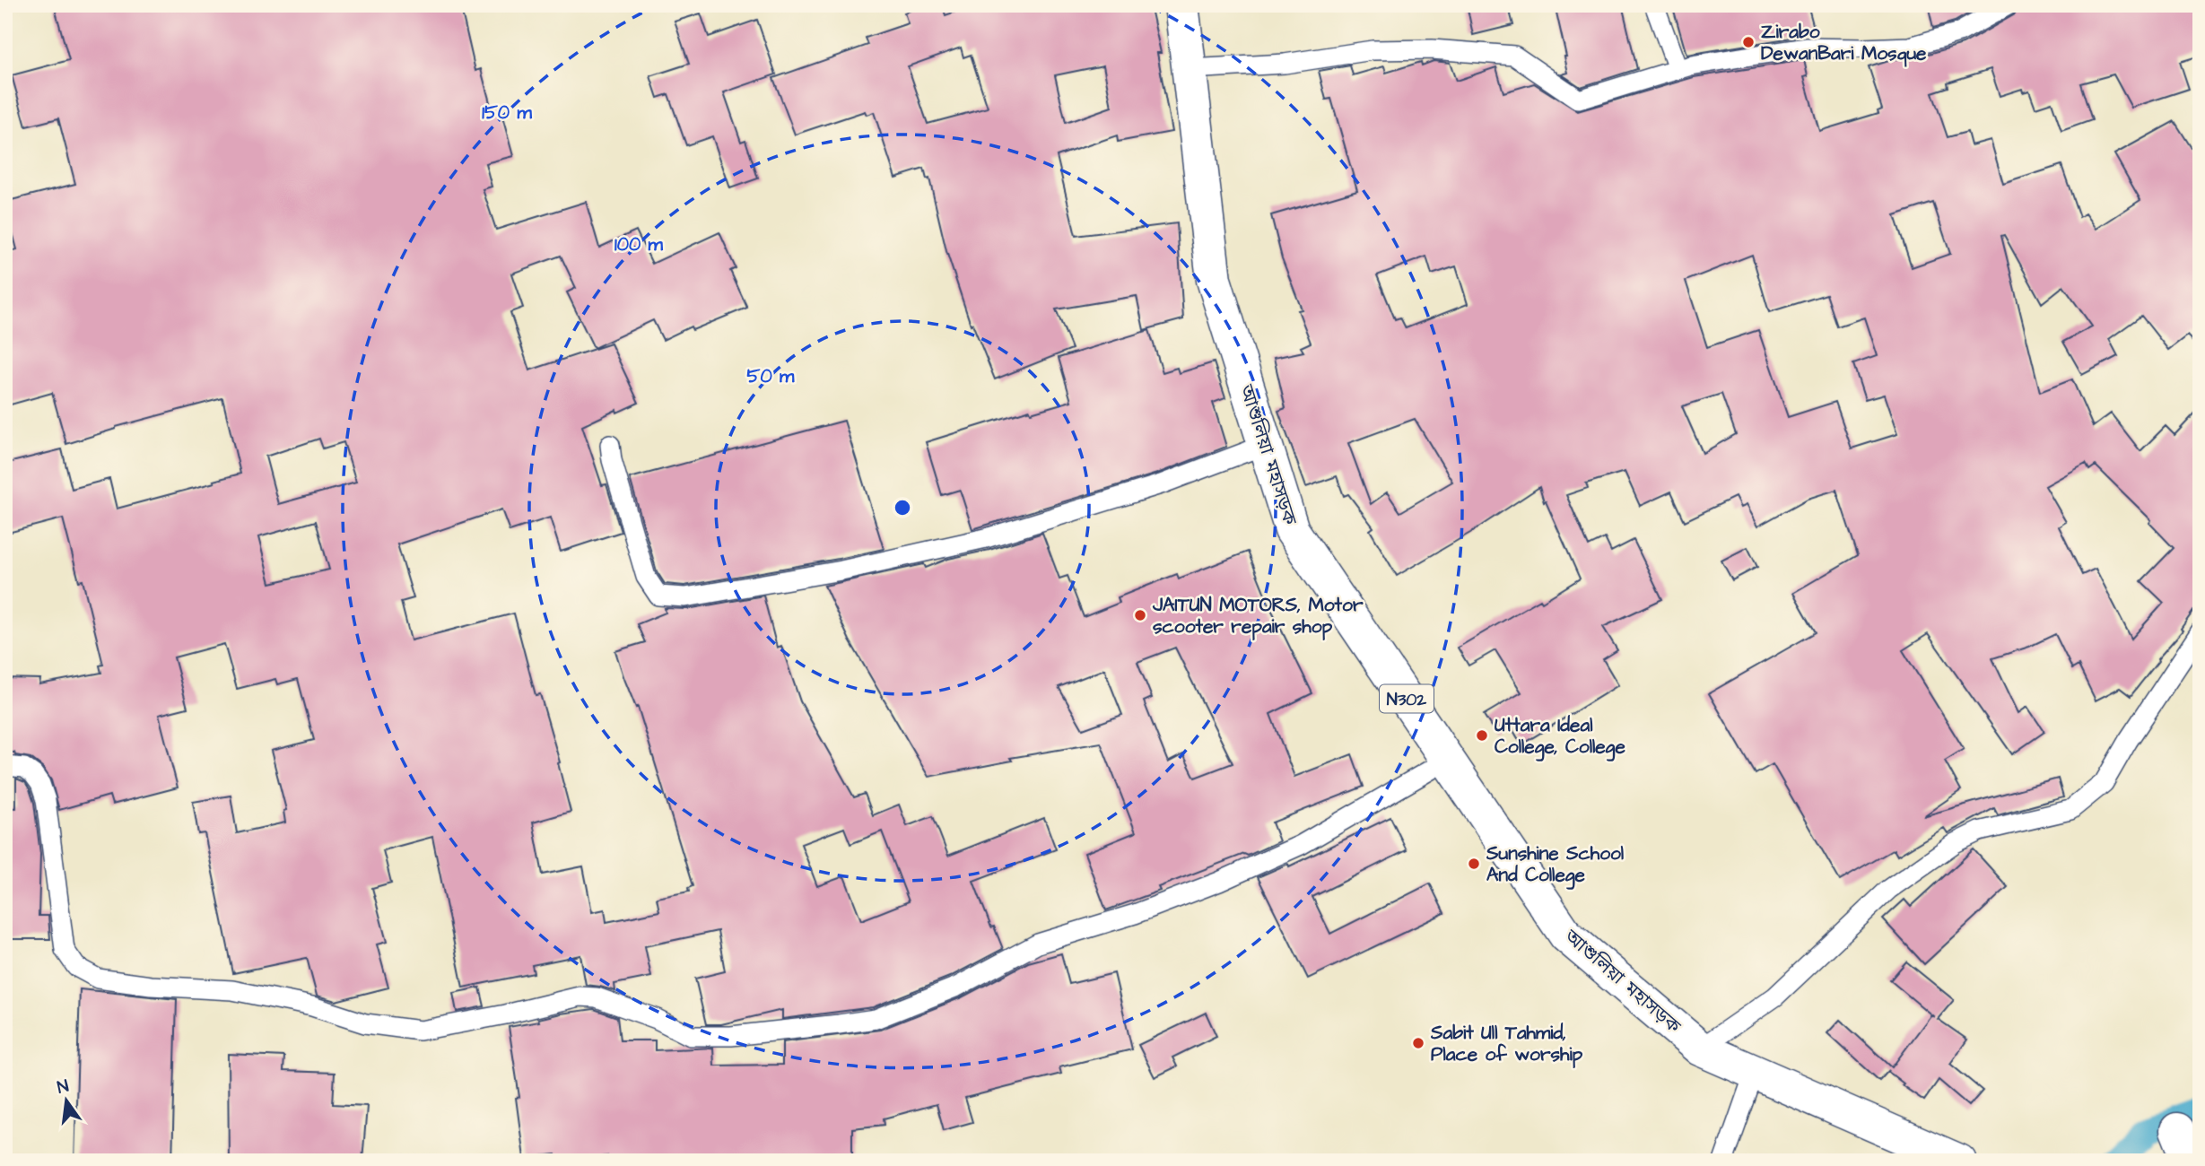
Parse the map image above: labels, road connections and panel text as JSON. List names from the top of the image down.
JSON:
{
  "streets": {
    "highway": ["আশুলিয়া মহাসড়ক", "N302"]
  },
  "places": [
    "Zirabo DewanBari Mosque",
    "JAITUN MOTORS, Motor scooter repair shop",
    "Uttara Ideal College, College",
    "Sunshine School And College",
    "Sabit Ull Tahmid, Place of worship"
  ],
  "north": "top",
  "rings": ["150 m", "100 m", "50 m"]
}
